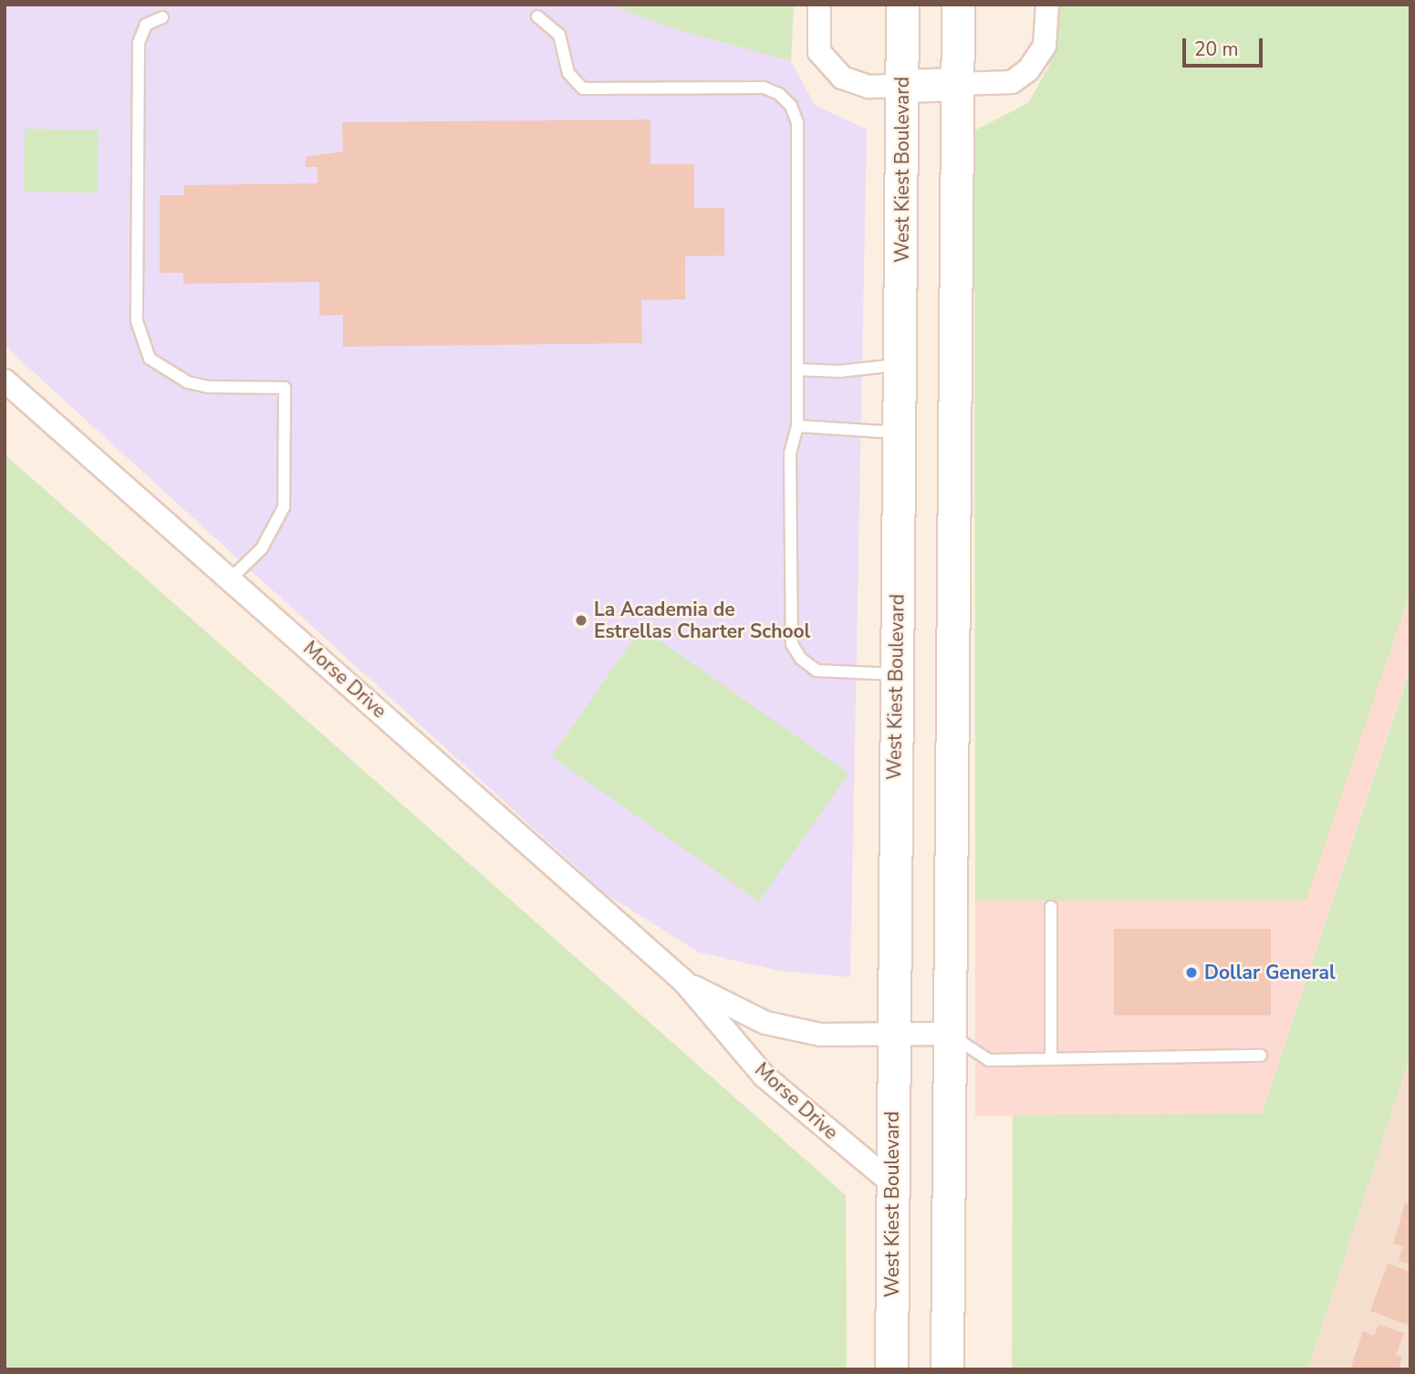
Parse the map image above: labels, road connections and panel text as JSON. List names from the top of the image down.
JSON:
{
  "streets": {
    "main road": ["West Kiest Boulevard"],
    "street": ["Morse Drive"]
  },
  "crossings": [
    ["West Kiest Boulevard", "Morse Drive"]
  ],
  "places": ["La Academia de Estrellas Charter School", "Dollar General"],
  "scale_bar": "20 m"
}
